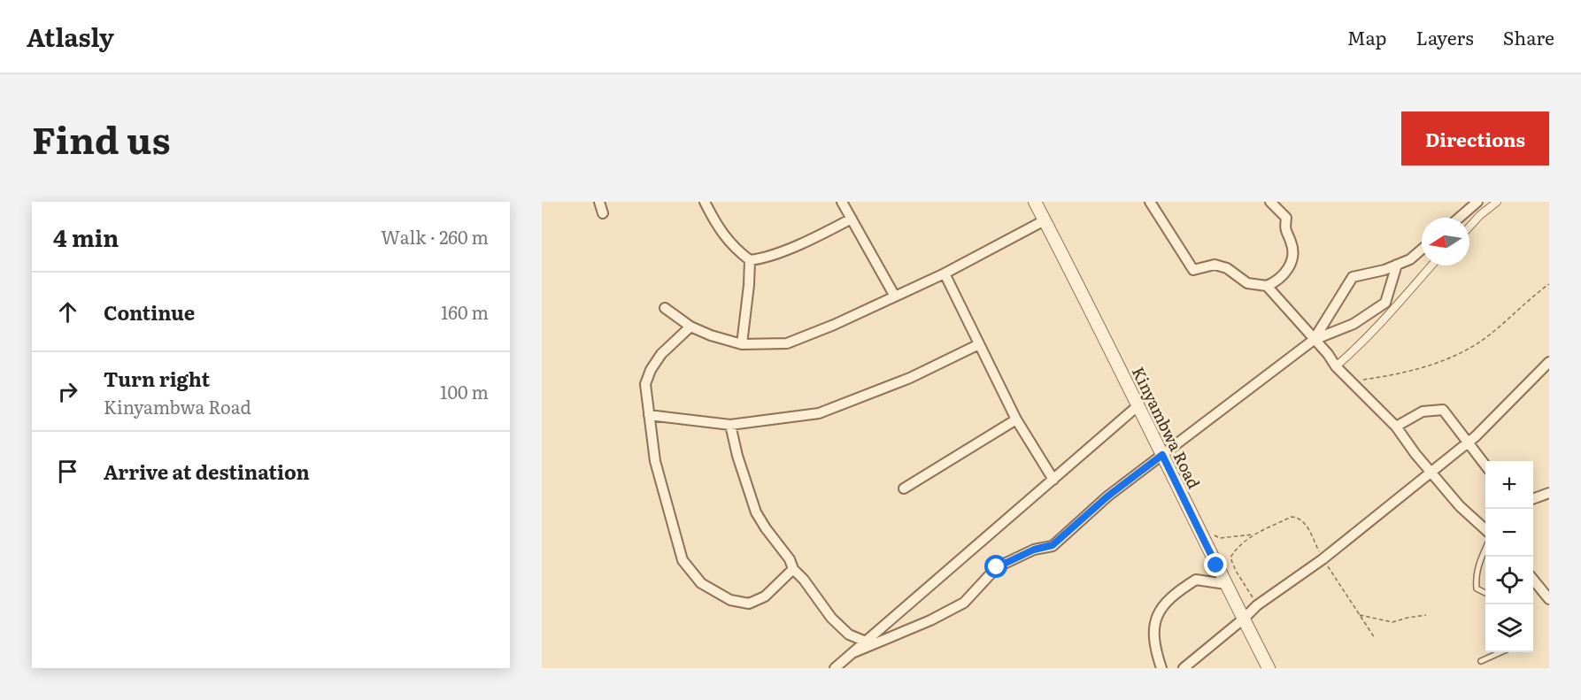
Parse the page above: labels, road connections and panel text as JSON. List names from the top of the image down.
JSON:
{
  "streets": {
    "street": ["Kinyambwa Road"]
  },
  "north": "left",
  "page": {
    "header": "Atlasly",
    "nav": ["Map", "Layers", "Share"],
    "title": "Find us",
    "buttons": "Directions",
    "heading": ["4 min", "Walk · 260 m"],
    "list": [
      ["Continue", "160 m"],
      ["Turn right", "Kinyambwa Road", "100 m"],
      "Arrive at destination"
    ],
    "map_buttons": ["+", "−"]
  }
}
